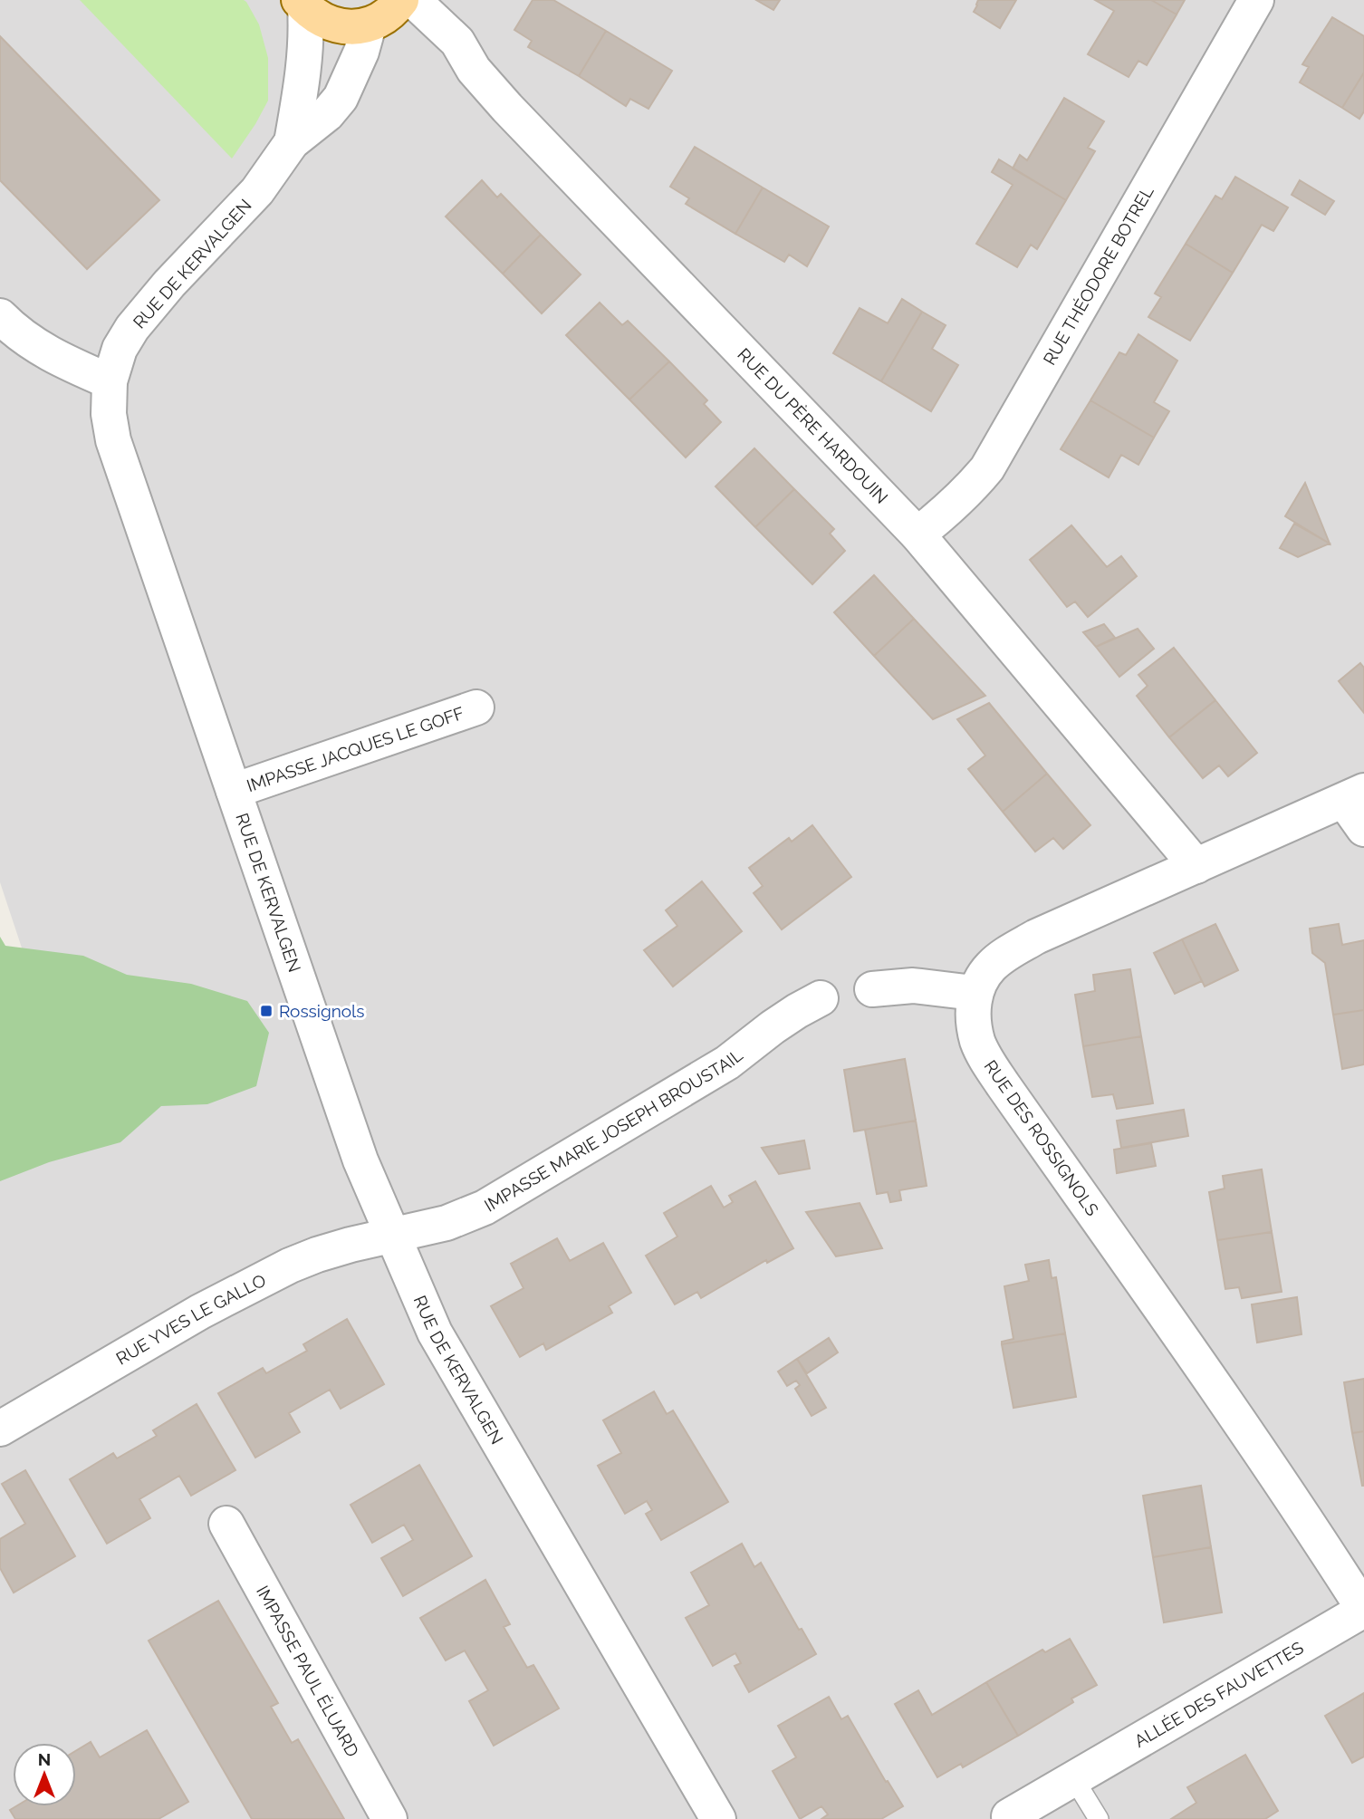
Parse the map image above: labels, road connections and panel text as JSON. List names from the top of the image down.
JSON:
{
  "streets": {
    "street": [
      "RUE DE KERVALGEN",
      "RUE THÉODORE BOTREL",
      "RUE DU PÈRE HARDOUIN",
      "IMPASSE JACQUES LE GOFF",
      "IMPASSE MARIE JOSEPH BROUSTAIL",
      "RUE DES ROSSIGNOLS",
      "RUE YVES LE GALLO",
      "IMPASSE PAUL ÉLUARD",
      "ALLÉE DES FAUVETTES"
    ]
  },
  "crossings": [
    ["RUE DE KERVALGEN", "IMPASSE JACQUES LE GOFF"],
    ["RUE DE KERVALGEN", "IMPASSE MARIE JOSEPH BROUSTAIL"],
    ["RUE DE KERVALGEN", "RUE YVES LE GALLO"],
    ["RUE THÉODORE BOTREL", "RUE DU PÈRE HARDOUIN"],
    ["IMPASSE MARIE JOSEPH BROUSTAIL", "RUE YVES LE GALLO"],
    ["RUE DES ROSSIGNOLS", "ALLÉE DES FAUVETTES"]
  ],
  "places": {
    "transit": ["Rossignols"]
  },
  "north": "top"
}
